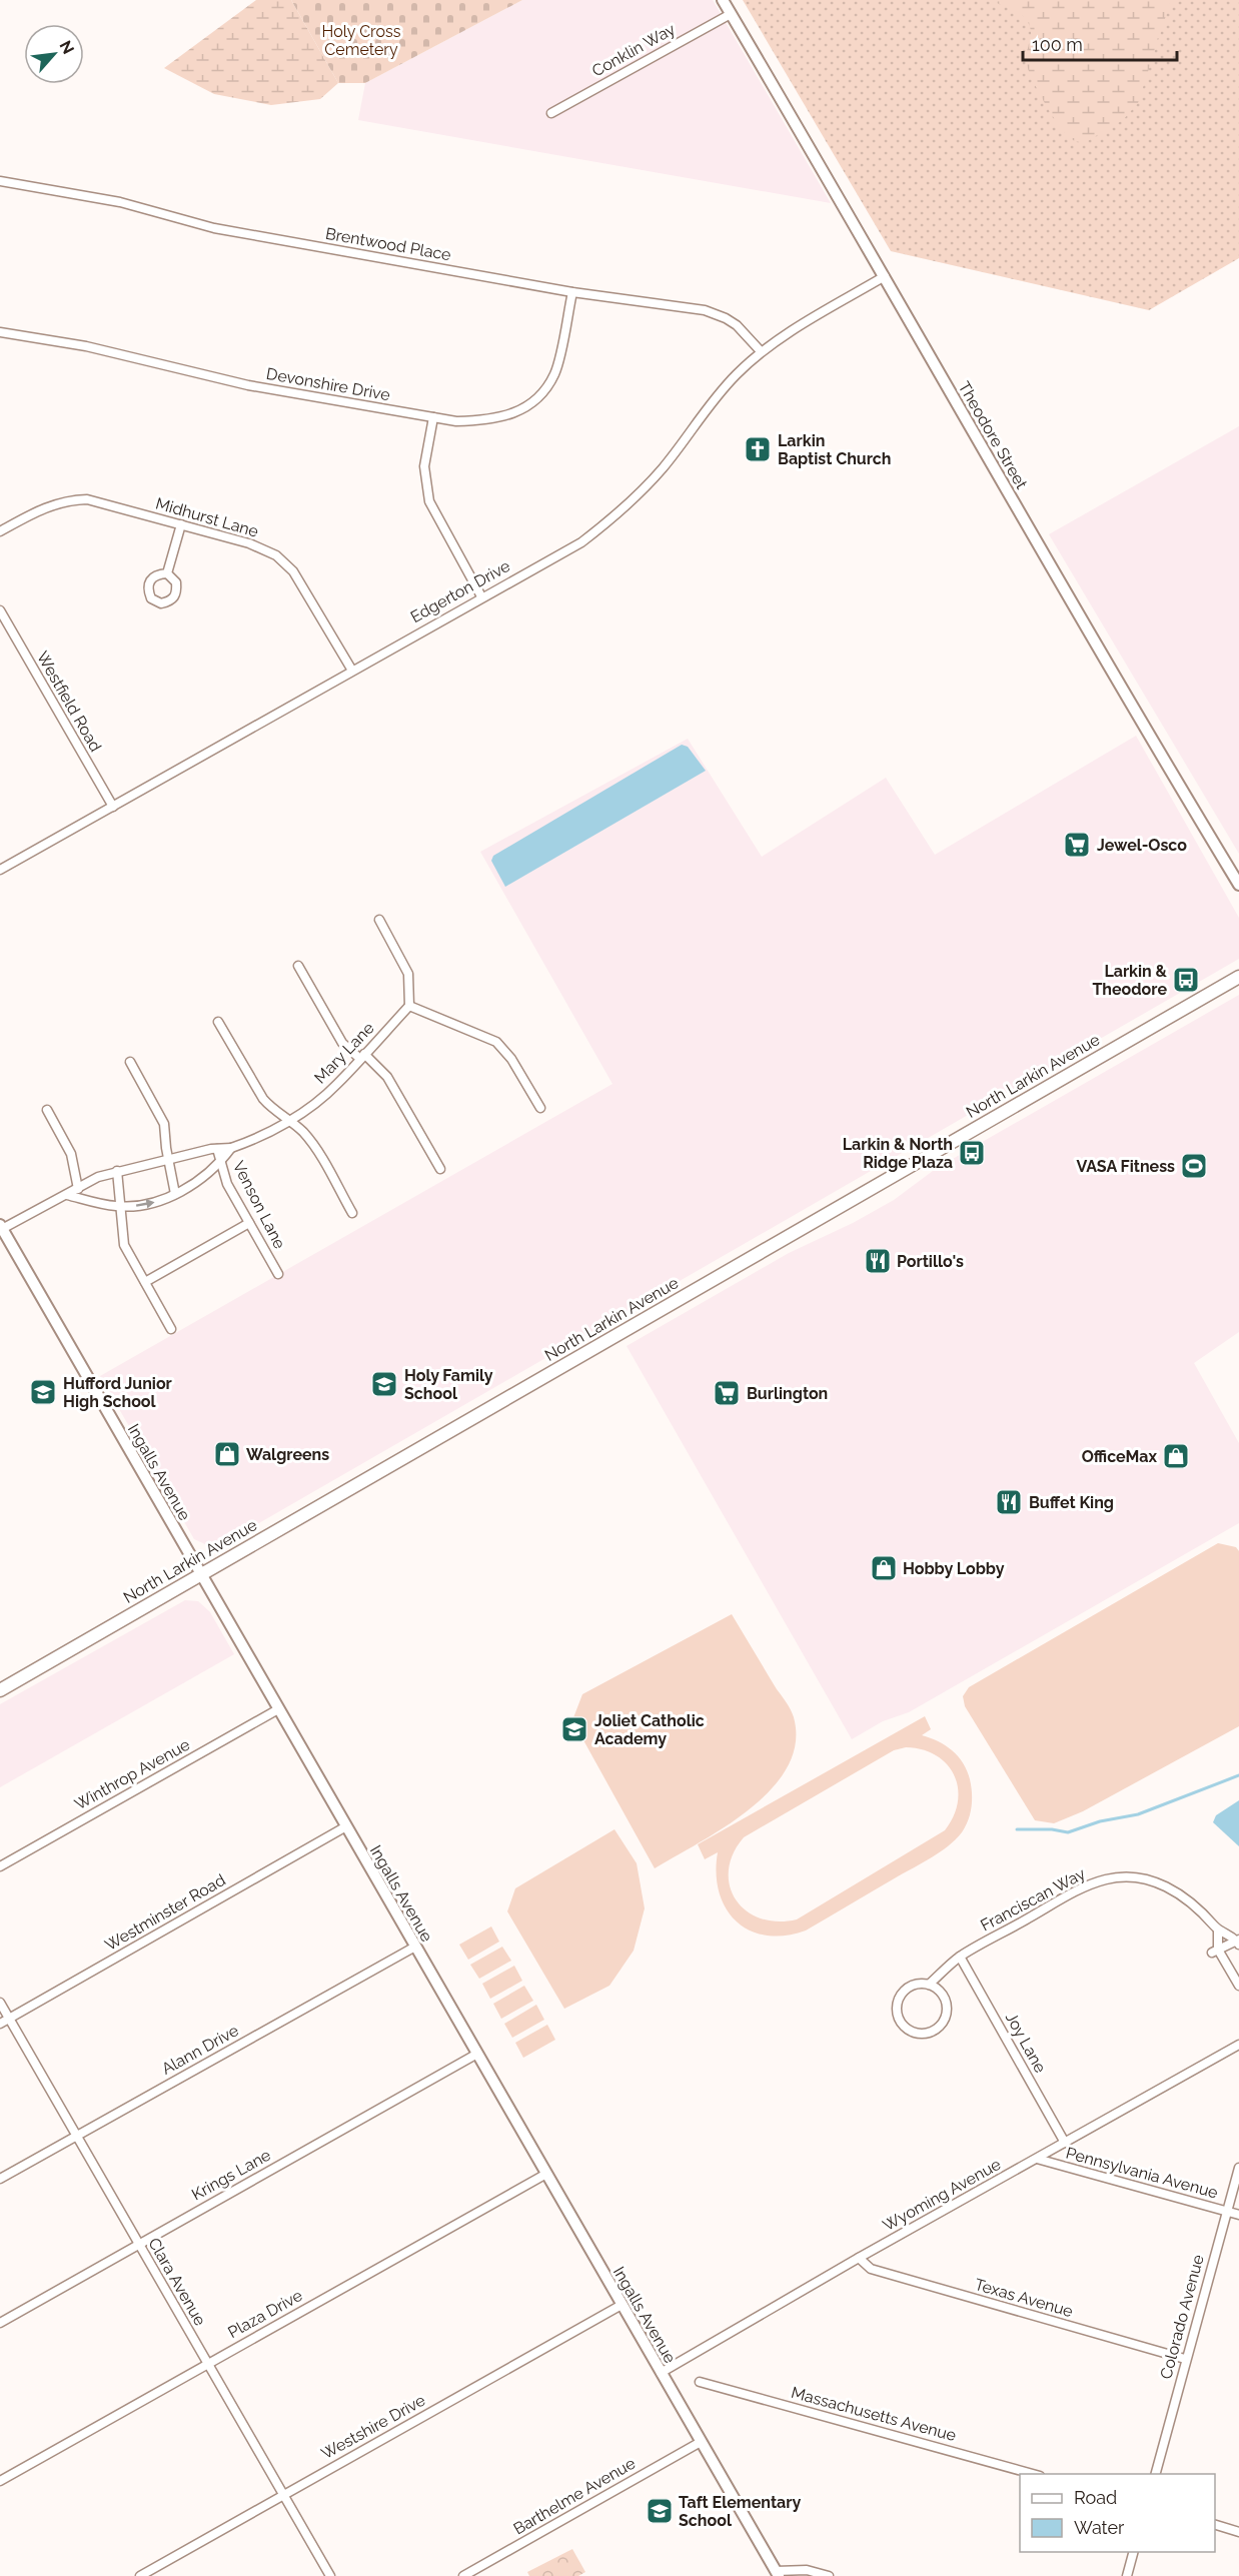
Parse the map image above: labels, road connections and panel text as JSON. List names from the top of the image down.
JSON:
{
  "streets": {
    "main road": ["North Larkin Avenue"],
    "street": [
      "Conklin Way",
      "Brentwood Place",
      "Devonshire Drive",
      "Theodore Street",
      "Midhurst Lane",
      "Edgerton Drive",
      "Westfield Road",
      "Mary Lane",
      "Venson Lane",
      "Ingalls Avenue",
      "Winthrop Avenue",
      "Franciscan Way",
      "Westminster Road",
      "Joy Lane",
      "Alann Drive",
      "Pennsylvania Avenue",
      "Krings Lane",
      "Wyoming Avenue",
      "Clara Avenue",
      "Texas Avenue",
      "Plaza Drive",
      "Colorado Avenue",
      "Massachusetts Avenue",
      "Westshire Drive",
      "Barthelme Avenue"
    ]
  },
  "crossings": [
    ["Conklin Way", "Theodore Street"],
    ["Brentwood Place", "Devonshire Drive"],
    ["Brentwood Place", "Edgerton Drive"],
    ["Theodore Street", "Edgerton Drive"],
    ["Midhurst Lane", "Edgerton Drive"],
    ["Edgerton Drive", "Westfield Road"],
    ["Mary Lane", "Venson Lane"],
    ["Mary Lane", "Ingalls Avenue"],
    ["North Larkin Avenue", "Ingalls Avenue"],
    ["Ingalls Avenue", "Winthrop Avenue"],
    ["Ingalls Avenue", "Westminster Road"],
    ["Ingalls Avenue", "Alann Drive"],
    ["Ingalls Avenue", "Krings Lane"],
    ["Ingalls Avenue", "Wyoming Avenue"],
    ["Ingalls Avenue", "Plaza Drive"],
    ["Ingalls Avenue", "Westshire Drive"],
    ["Ingalls Avenue", "Barthelme Avenue"],
    ["Franciscan Way", "Joy Lane"],
    ["Westminster Road", "Clara Avenue"],
    ["Joy Lane", "Wyoming Avenue"],
    ["Alann Drive", "Clara Avenue"],
    ["Pennsylvania Avenue", "Wyoming Avenue"],
    ["Pennsylvania Avenue", "Colorado Avenue"],
    ["Krings Lane", "Clara Avenue"],
    ["Wyoming Avenue", "Texas Avenue"],
    ["Clara Avenue", "Plaza Drive"],
    ["Clara Avenue", "Westshire Drive"],
    ["Texas Avenue", "Colorado Avenue"]
  ],
  "parks": ["Holy Cross Cemetery"],
  "places": {
    "church": ["Larkin Baptist Church"],
    "supermarket": ["Jewel-Osco", "Burlington"],
    "bus stop": ["Larkin & Theodore", "Larkin & North Ridge Plaza"],
    "sports": ["VASA Fitness"],
    "restaurant": ["Portillo's", "Buffet King"],
    "school or university": [
      "Holy Family School",
      "Hufford Junior High School",
      "Joliet Catholic Academy",
      "Taft Elementary School"
    ],
    "shop": ["Walgreens", "OfficeMax", "Hobby Lobby"]
  },
  "legend": ["Road", "Water"],
  "scale_bar": "100 m",
  "north": "top right"
}
